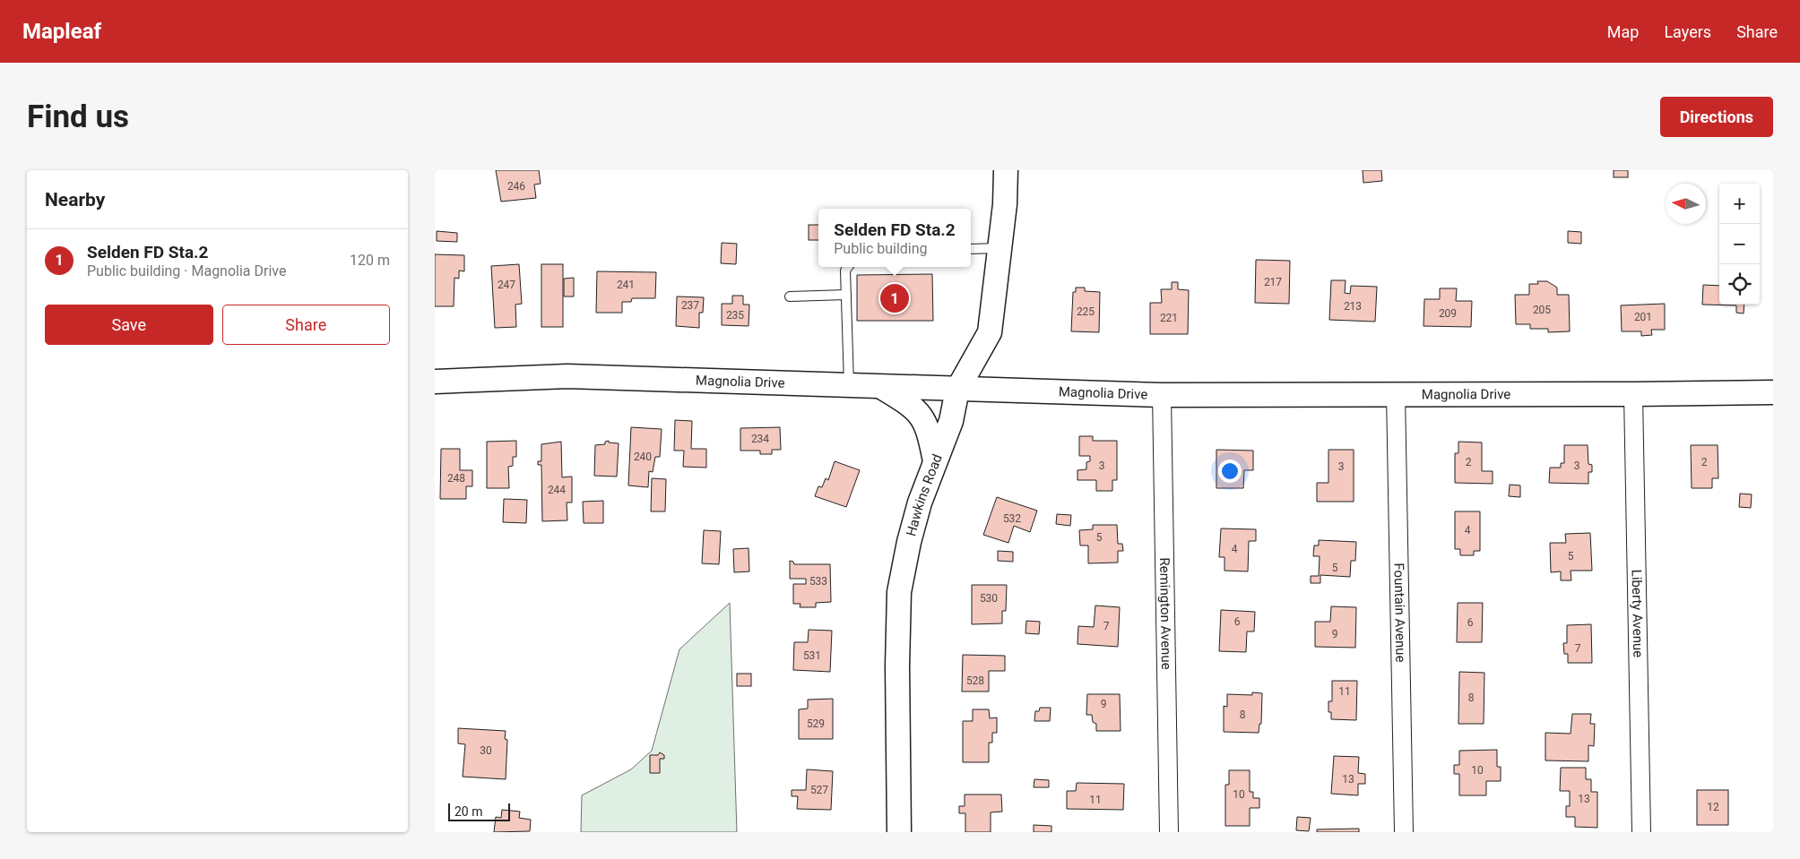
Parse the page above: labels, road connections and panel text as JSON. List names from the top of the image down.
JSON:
{
  "streets": {
    "street": [
      "Magnolia Drive",
      "Hawkins Road",
      "Fountain Avenue",
      "Remington Avenue",
      "Liberty Avenue"
    ]
  },
  "crossings": [
    ["Magnolia Drive", "Hawkins Road"],
    ["Magnolia Drive", "Fountain Avenue"],
    ["Magnolia Drive", "Remington Avenue"],
    ["Magnolia Drive", "Liberty Avenue"]
  ],
  "house_numbers": [
    "246",
    "217",
    "247",
    "241",
    "237",
    "213",
    "205",
    "225",
    "209",
    "235",
    "201",
    "221",
    "234",
    "240",
    "2",
    "2",
    "3",
    "3",
    "3",
    "248",
    "244",
    "532",
    "4",
    "5",
    "4",
    "5",
    "5",
    "533",
    "530",
    "6",
    "6",
    "7",
    "9",
    "7",
    "531",
    "528",
    "11",
    "8",
    "9",
    "8",
    "529",
    "30",
    "10",
    "13",
    "527",
    "10",
    "13",
    "11",
    "12"
  ],
  "scale_bar": "20 m",
  "north": "left",
  "page": {
    "header": "Mapleaf",
    "nav": ["Map", "Layers", "Share"],
    "buttons": [
      "Directions",
      ["Save", "Share"]
    ],
    "title": "Find us",
    "heading": "Nearby",
    "map_buttons": ["+", "−"],
    "popup": ["Selden FD Sta.2", "Public building"],
    "list": [
      {
        "mark": "1",
        "name": "Selden FD Sta.2",
        "note": "Public building · Magnolia Drive",
        "value": "120 m"
      }
    ],
    "pins": "1",
    "scale": "20 m"
  }
}
